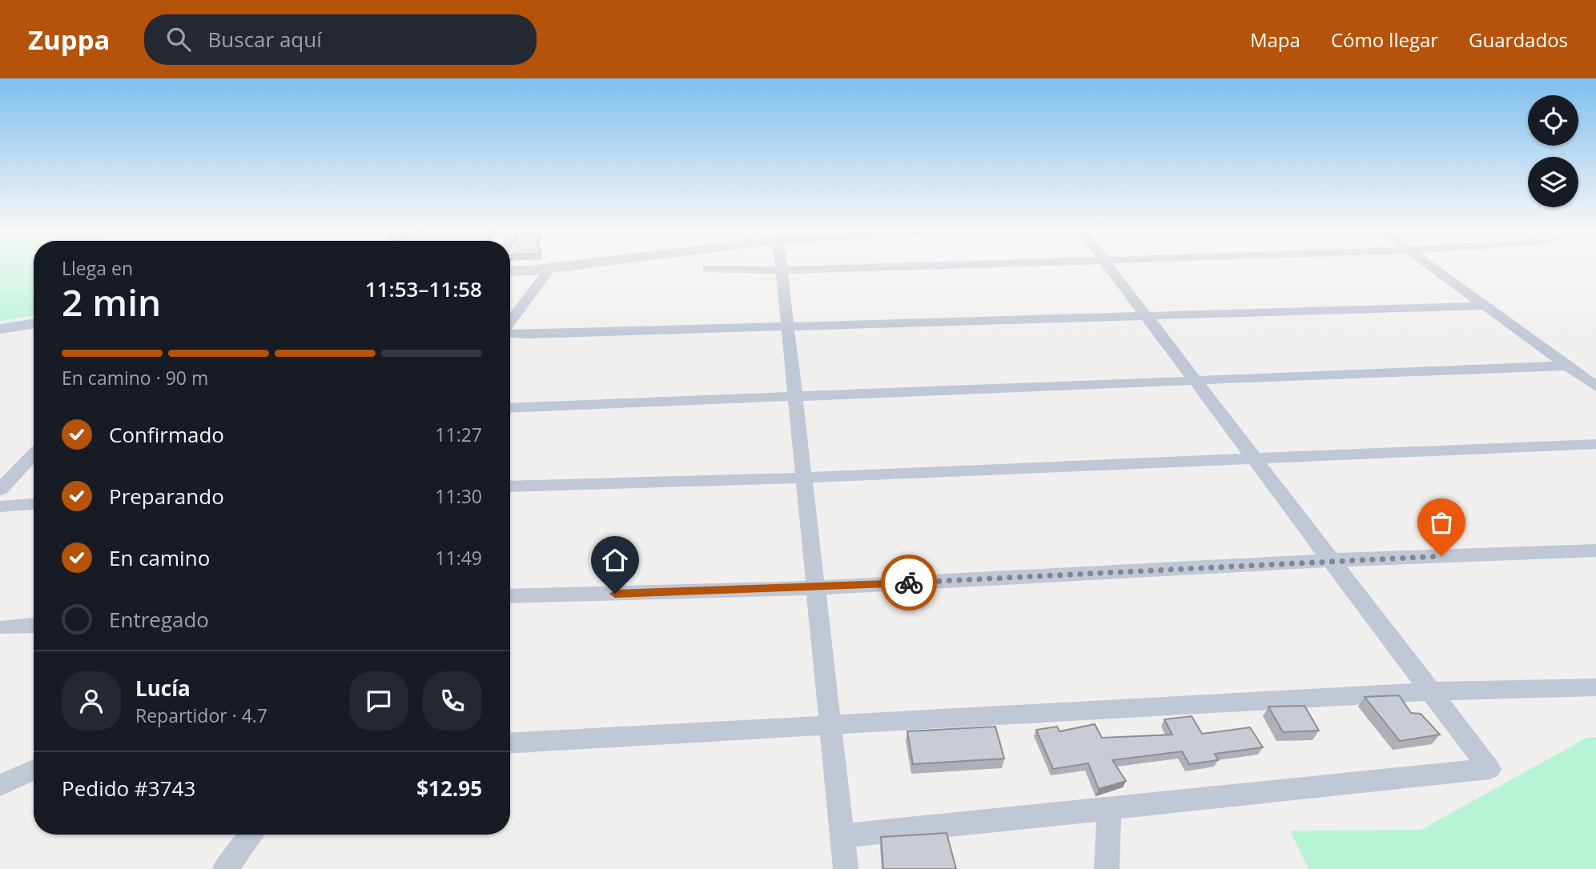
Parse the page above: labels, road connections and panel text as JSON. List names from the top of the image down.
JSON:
{
  "page": {
    "header": "Zuppa",
    "search": "Buscar aquí",
    "nav": ["Mapa", "Cómo llegar", "Guardados"],
    "heading": ["2 min", "Llega en", "11:53–11:58"],
    "panel": [
      "Lucía",
      "Repartidor · 4.7",
      "Pedido #3743",
      "$12.95"
    ],
    "bar": "En camino · 90 m",
    "list": [
      ["Confirmado", "11:27"],
      ["Preparando", "11:30"],
      ["En camino", "11:49"],
      "Entregado"
    ]
  }
}
